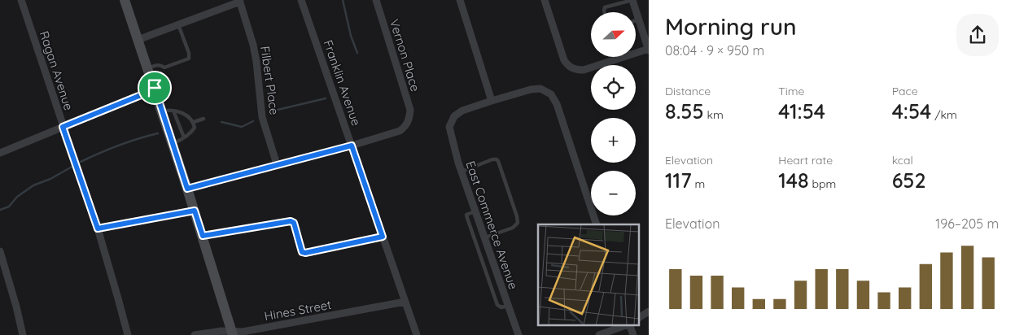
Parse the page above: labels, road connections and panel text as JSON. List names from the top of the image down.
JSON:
{
  "streets": {
    "street": [
      "Vernon Place",
      "Ragan Avenue",
      "Filbert Place",
      "Franklin Avenue",
      "East Commerce Avenue",
      "Hines Street"
    ]
  },
  "crossings": [
    ["Vernon Place", "Franklin Avenue"],
    ["Franklin Avenue", "Hines Street"]
  ],
  "north": "right",
  "page": {
    "heading": ["Morning run", "08:04 · 9 × 950 m"],
    "map_buttons": ["+", "−"],
    "stats": [
      ["Distance", "8.55 km"],
      ["Time", "41:54"],
      ["Pace", "4:54 /km"],
      ["Elevation", "117 m"],
      ["Heart rate", "148 bpm"],
      ["kcal", "652"]
    ],
    "chart": ["Elevation", "196–205 m"]
  }
}
